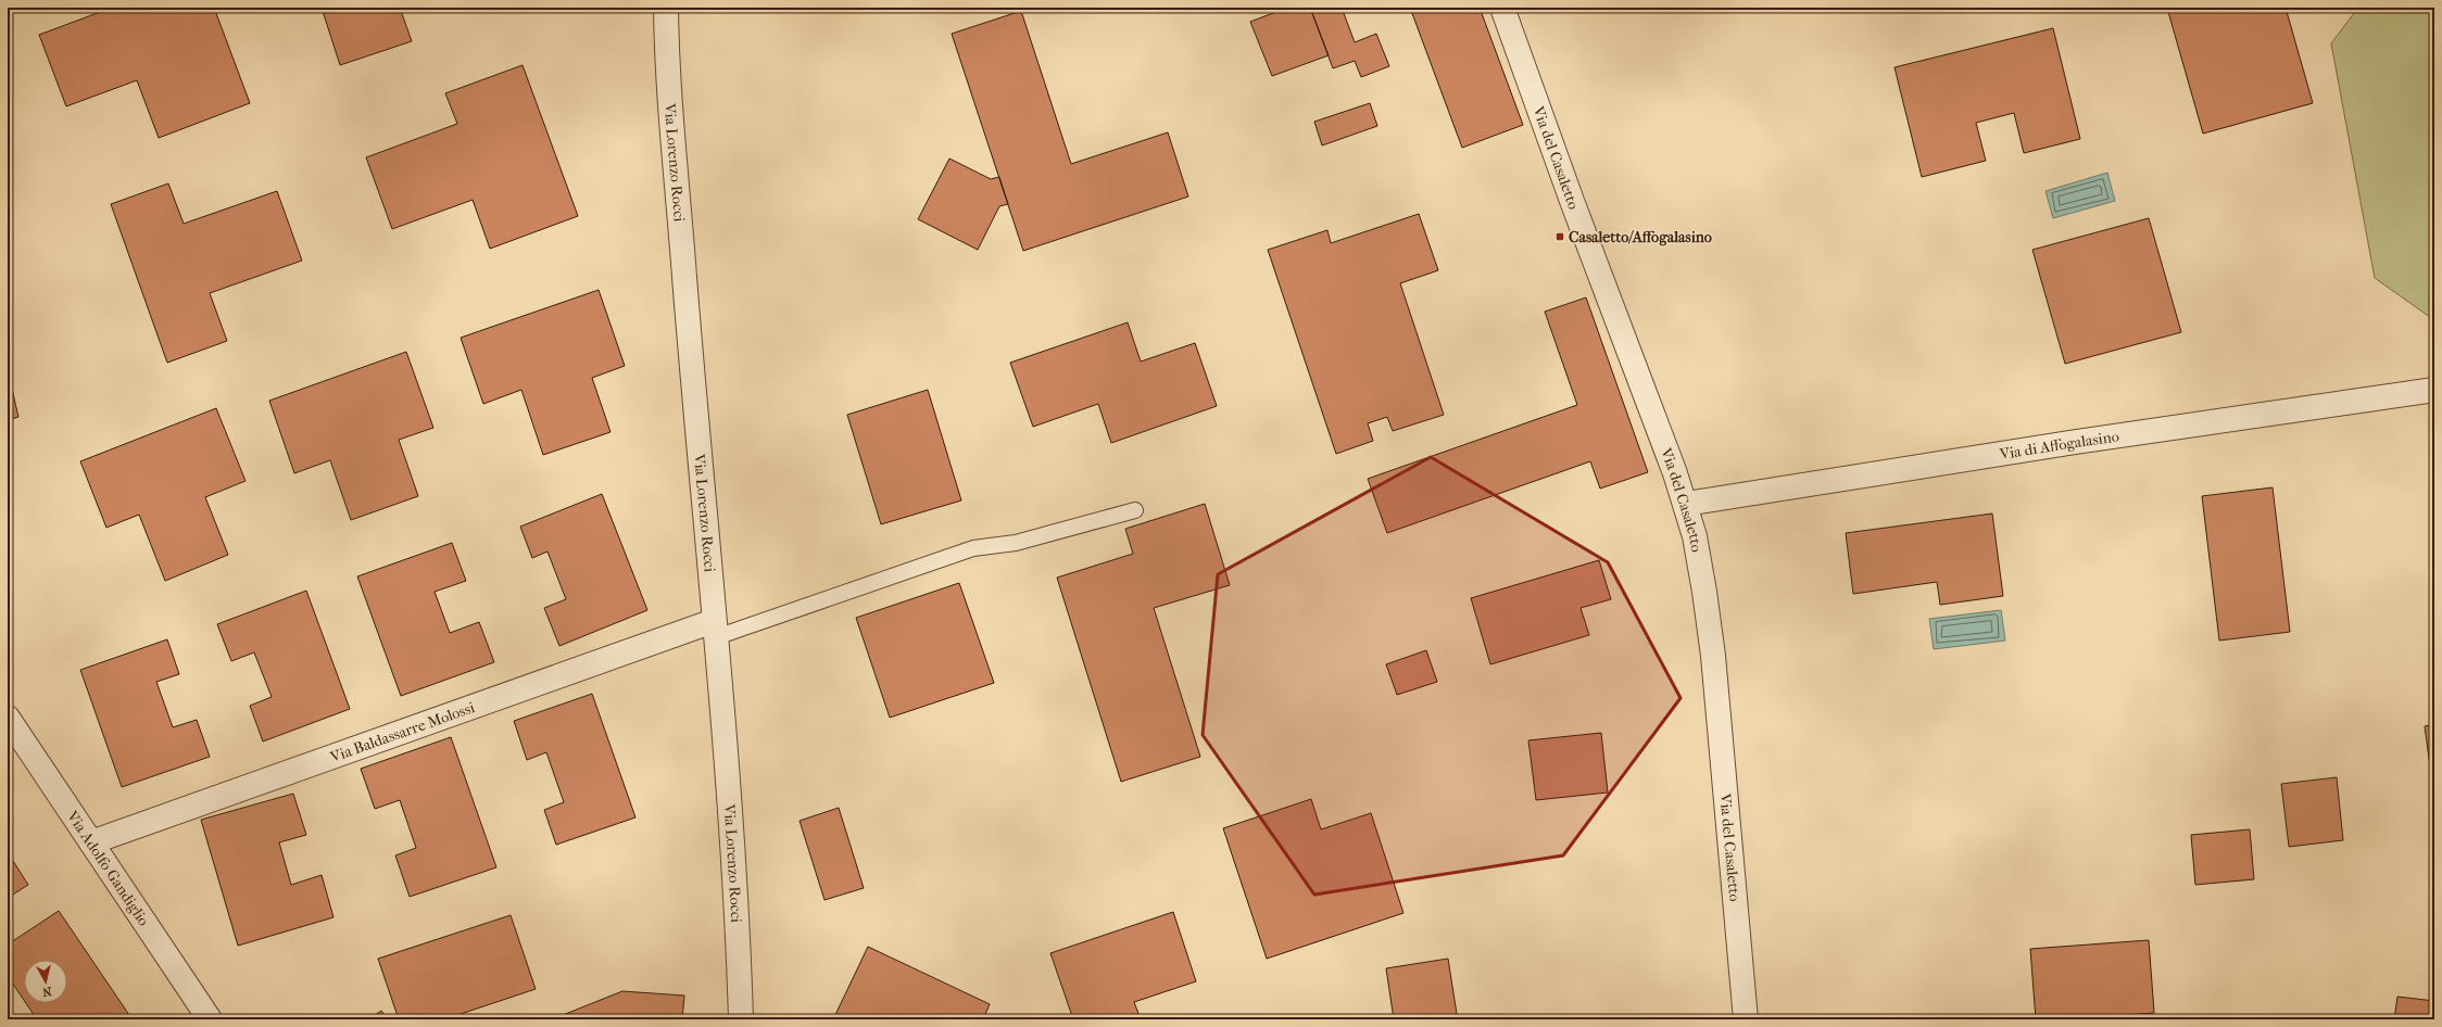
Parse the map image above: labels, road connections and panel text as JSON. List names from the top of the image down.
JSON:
{
  "streets": {
    "street": [
      "Via del Casaletto",
      "Via Lorenzo Rocci",
      "Via di Affogalasino",
      "Via Baldassarre Molossi",
      "Via Adolfo Gandiglio"
    ]
  },
  "crossings": [
    ["Via del Casaletto", "Via di Affogalasino"],
    ["Via Lorenzo Rocci", "Via Baldassarre Molossi"],
    ["Via Baldassarre Molossi", "Via Adolfo Gandiglio"]
  ],
  "places": {
    "transit": ["Casaletto/Affogalasino"]
  },
  "north": "bottom"
}
